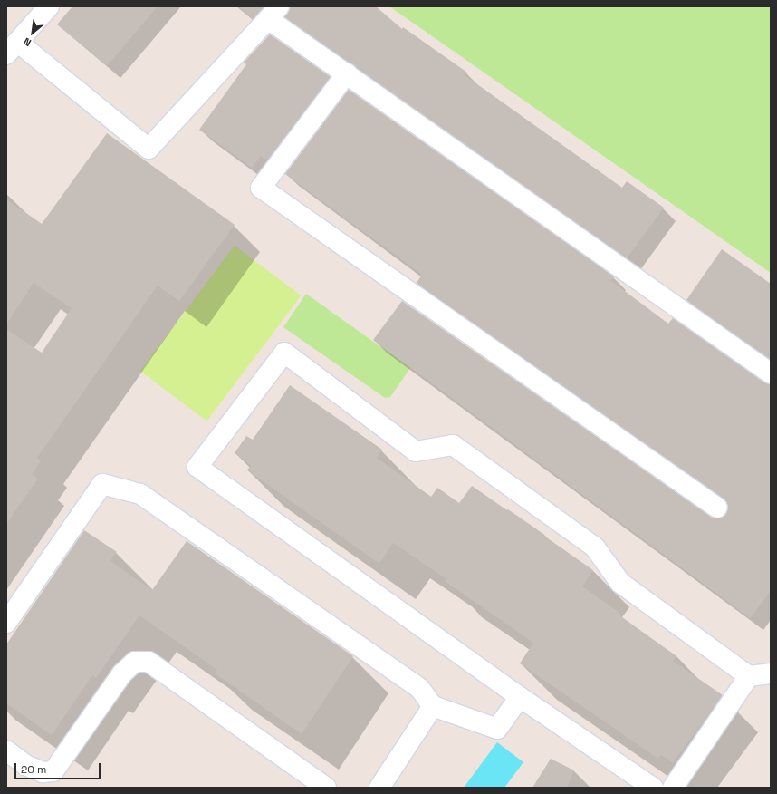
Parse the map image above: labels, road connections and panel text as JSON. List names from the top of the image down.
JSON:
{
  "scale_bar": "20 m",
  "north": "bottom left"
}
